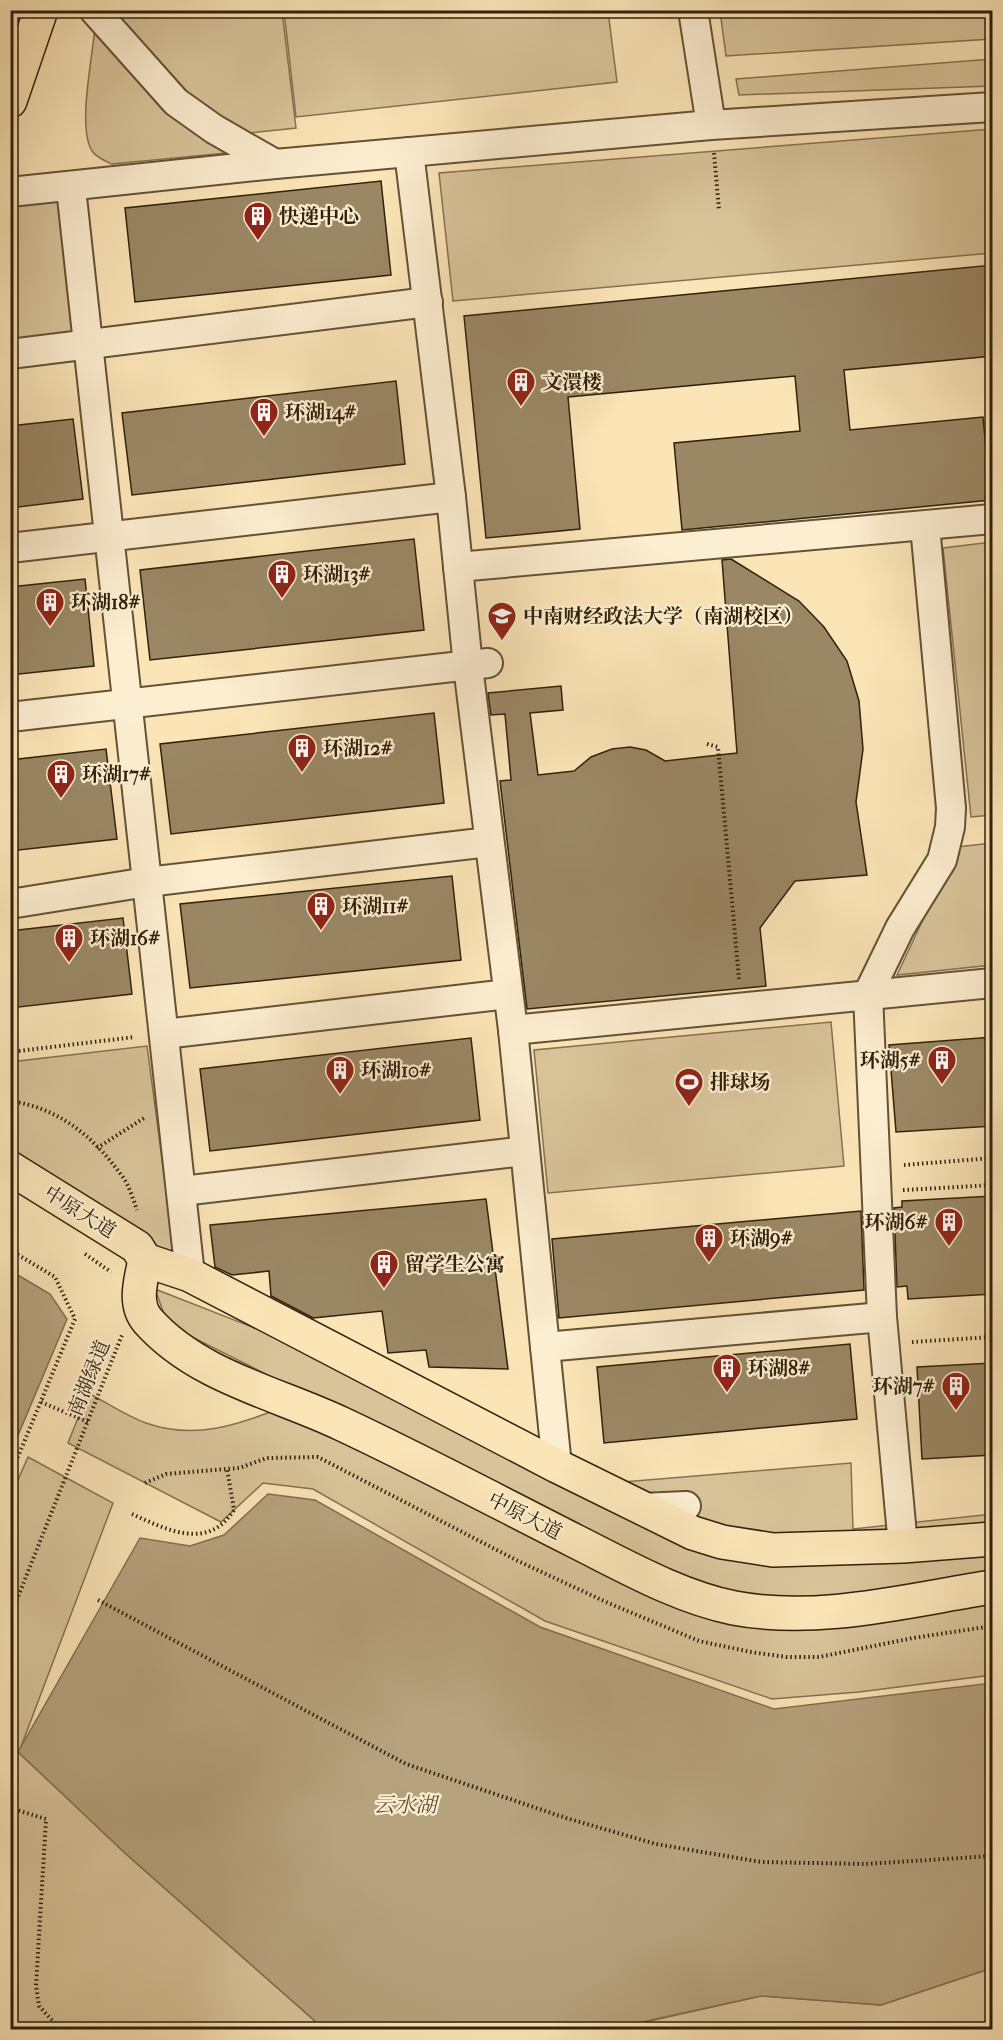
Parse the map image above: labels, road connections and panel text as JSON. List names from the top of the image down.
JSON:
{
  "streets": {
    "main road": ["中原大道"],
    "path": ["南湖绿道"]
  },
  "crossings": [
    ["中原大道", "南湖绿道"]
  ],
  "water": ["云水湖"],
  "places": {
    "building": [
      "快递中心",
      "文澴楼",
      "环湖14#",
      "环湖13#",
      "环湖18#",
      "环湖12#",
      "环湖17#",
      "环湖11#",
      "环湖16#",
      "环湖5#",
      "环湖10#",
      "环湖6#",
      "环湖9#",
      "留学生公寓",
      "环湖8#",
      "环湖7#"
    ],
    "school or university": ["中南财经政法大学（南湖校区）"],
    "sports": ["排球场"]
  }
}
